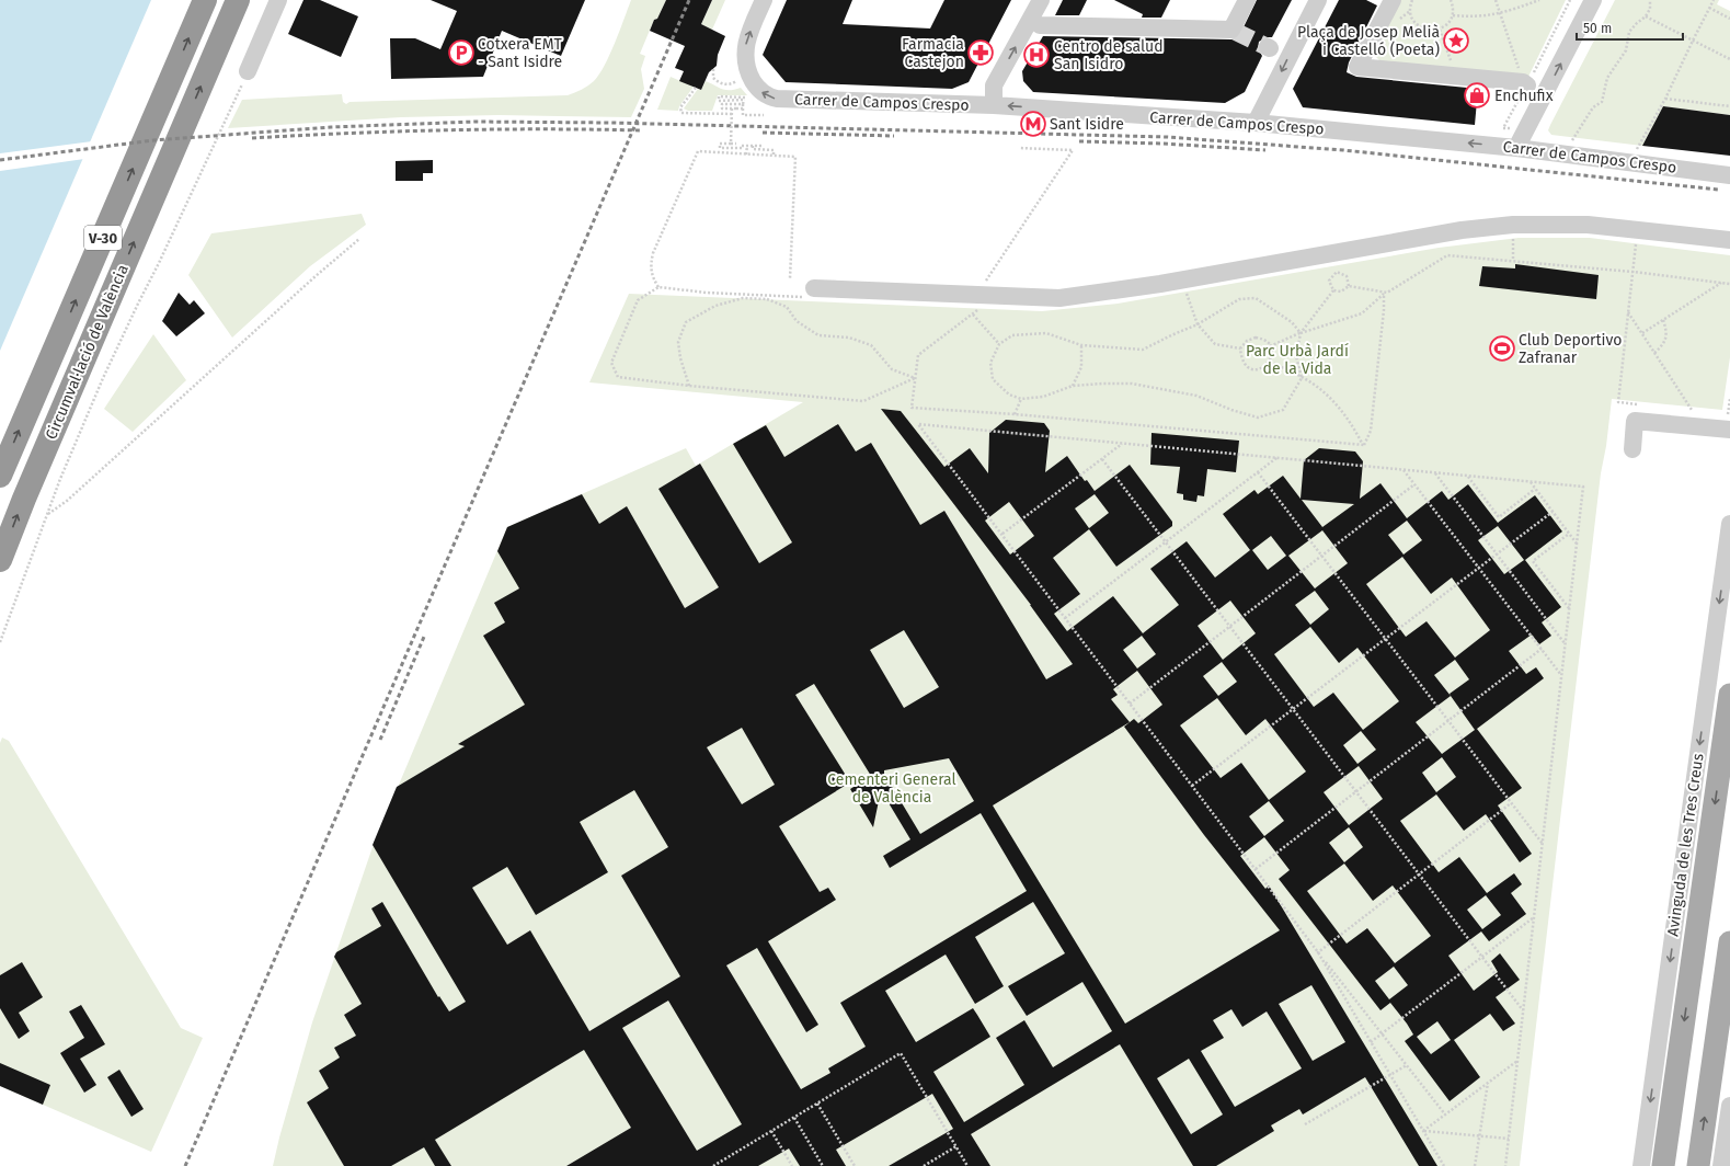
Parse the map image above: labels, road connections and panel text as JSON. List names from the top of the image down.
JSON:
{
  "streets": {
    "highway": ["V-30", "Circumval·lació de València"],
    "main road": ["Avinguda de les Tres Creus"],
    "street": ["Carrer de Campos Crespo"]
  },
  "one_way": ["Circumval·lació de València", "Avinguda de les Tres Creus"],
  "parks": ["Parc Urbà Jardí de la Vida", "Cementeri General de València"],
  "places": {
    "place": ["Plaça de Josep Melià i Castelló (Poeta)"],
    "parking": ["Cotxera EMT - Sant Isidre"],
    "pharmacy": ["Farmacia Castejon"],
    "hospital": ["Centro de salud San Isidro"],
    "shop": ["Enchufix"],
    "metro station": ["Sant Isidre"],
    "sports": ["Club Deportivo Zafranar"]
  },
  "scale_bar": "50 m"
}
